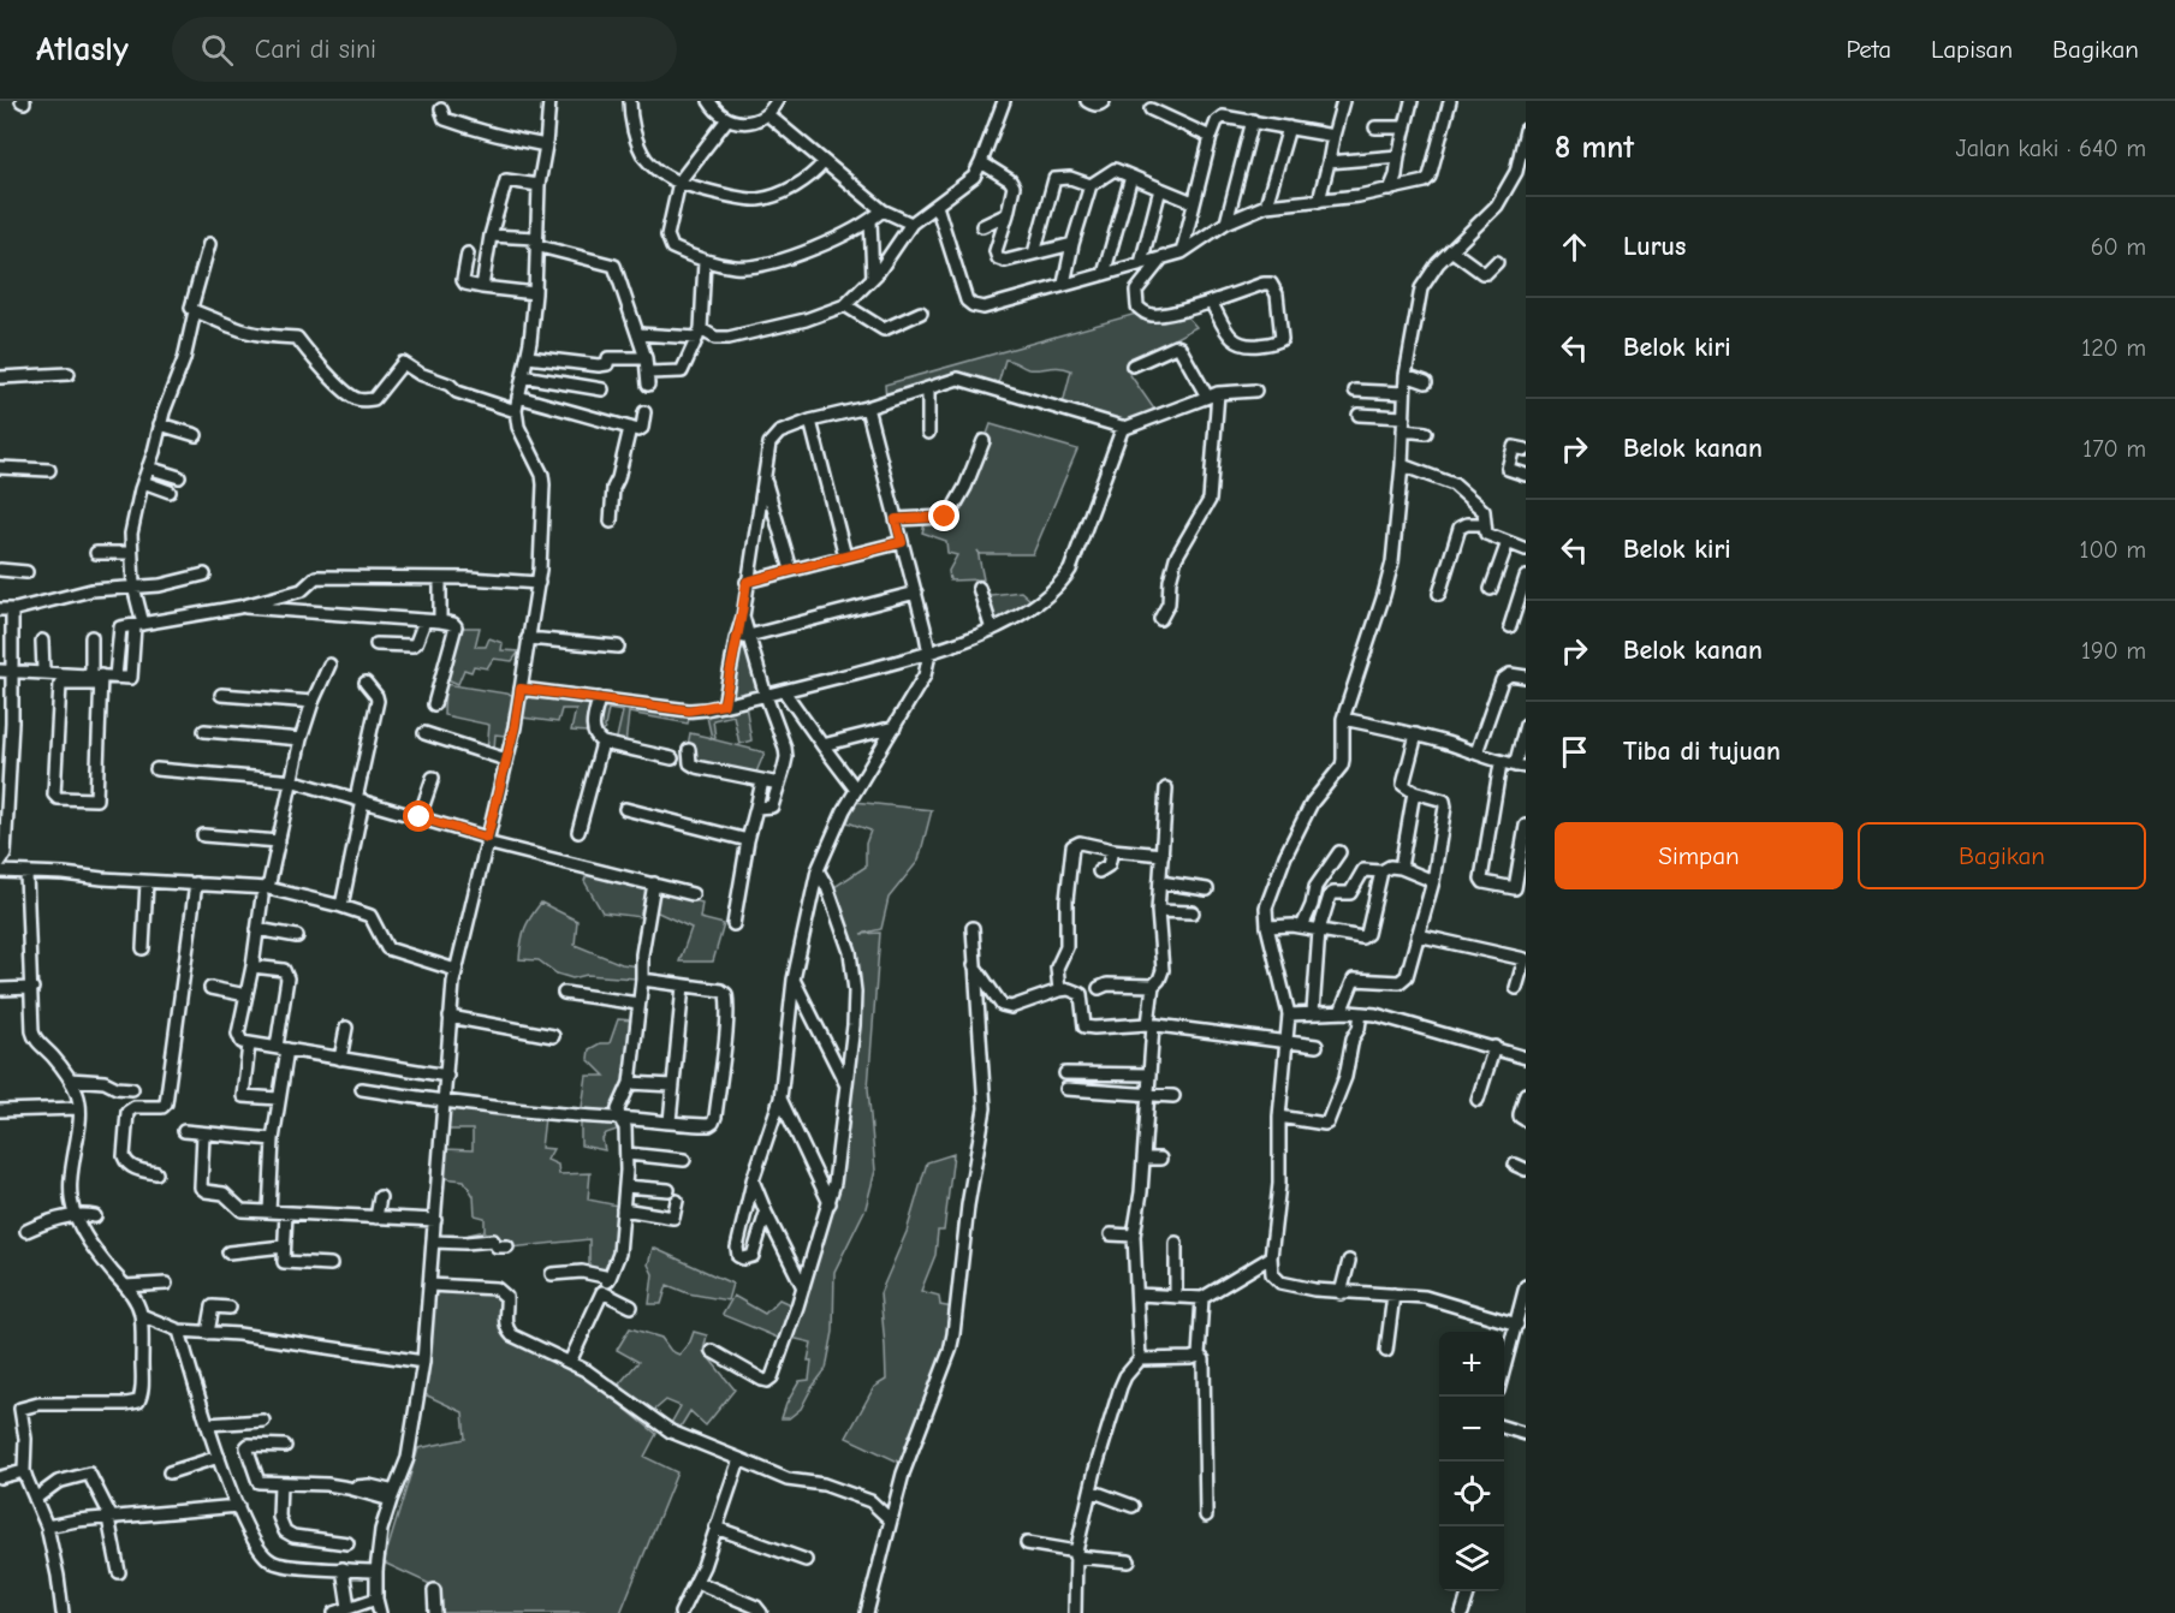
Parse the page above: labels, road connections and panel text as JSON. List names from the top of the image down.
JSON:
{
  "page": {
    "header": "Atlasly",
    "search": "Cari di sini",
    "nav": ["Peta", "Lapisan", "Bagikan"],
    "heading": ["8 mnt", "Jalan kaki · 640 m"],
    "list": [
      ["Lurus", "60 m"],
      ["Belok kiri", "120 m"],
      ["Belok kanan", "170 m"],
      ["Belok kiri", "100 m"],
      ["Belok kanan", "190 m"],
      "Tiba di tujuan"
    ],
    "buttons": ["Simpan", "Bagikan"],
    "map_buttons": ["+", "−"]
  }
}
